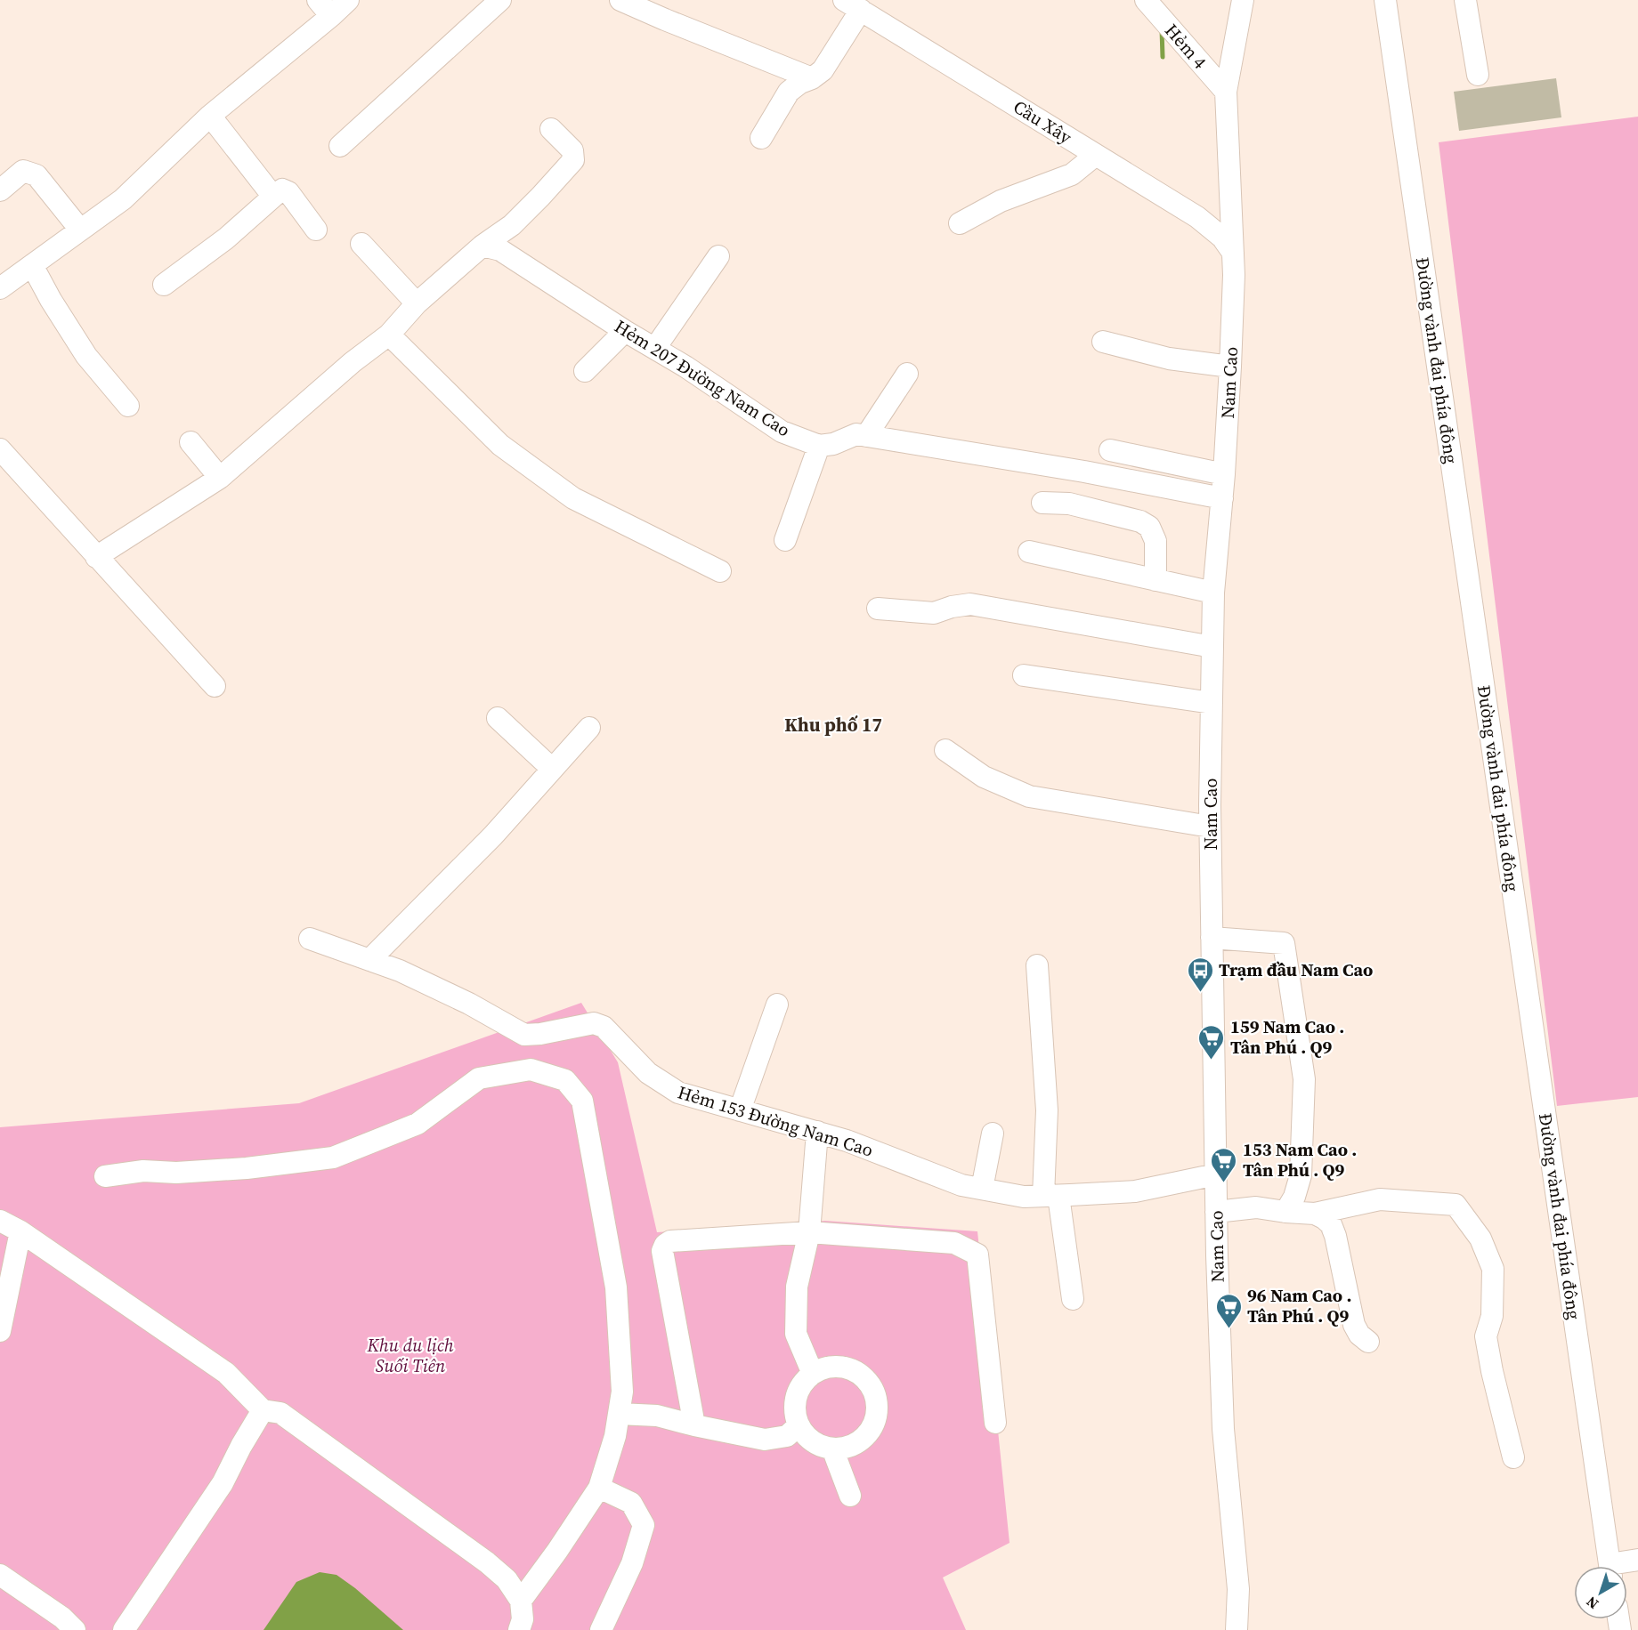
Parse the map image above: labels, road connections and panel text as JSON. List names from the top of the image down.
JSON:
{
  "streets": {
    "street": [
      "Hẻm 4",
      "Cầu Xây",
      "Đường vành đai phía đông",
      "Hẻm 207 Đường Nam Cao",
      "Nam Cao",
      "Hẻm 153 Đường Nam Cao"
    ]
  },
  "crossings": [
    ["Hẻm 4", "Nam Cao"],
    ["Cầu Xây", "Nam Cao"],
    ["Nam Cao", "Hẻm 153 Đường Nam Cao"]
  ],
  "districts": ["Khu phố 17"],
  "parks": ["Khu du lịch Suối Tiên"],
  "places": {
    "bus stop": ["Trạm đầu Nam Cao"],
    "supermarket": ["159 Nam Cao . Tân Phú . Q9", "153 Nam Cao . Tân Phú . Q9", "96 Nam Cao . Tân Phú . Q9"]
  },
  "north": "bottom left"
}
